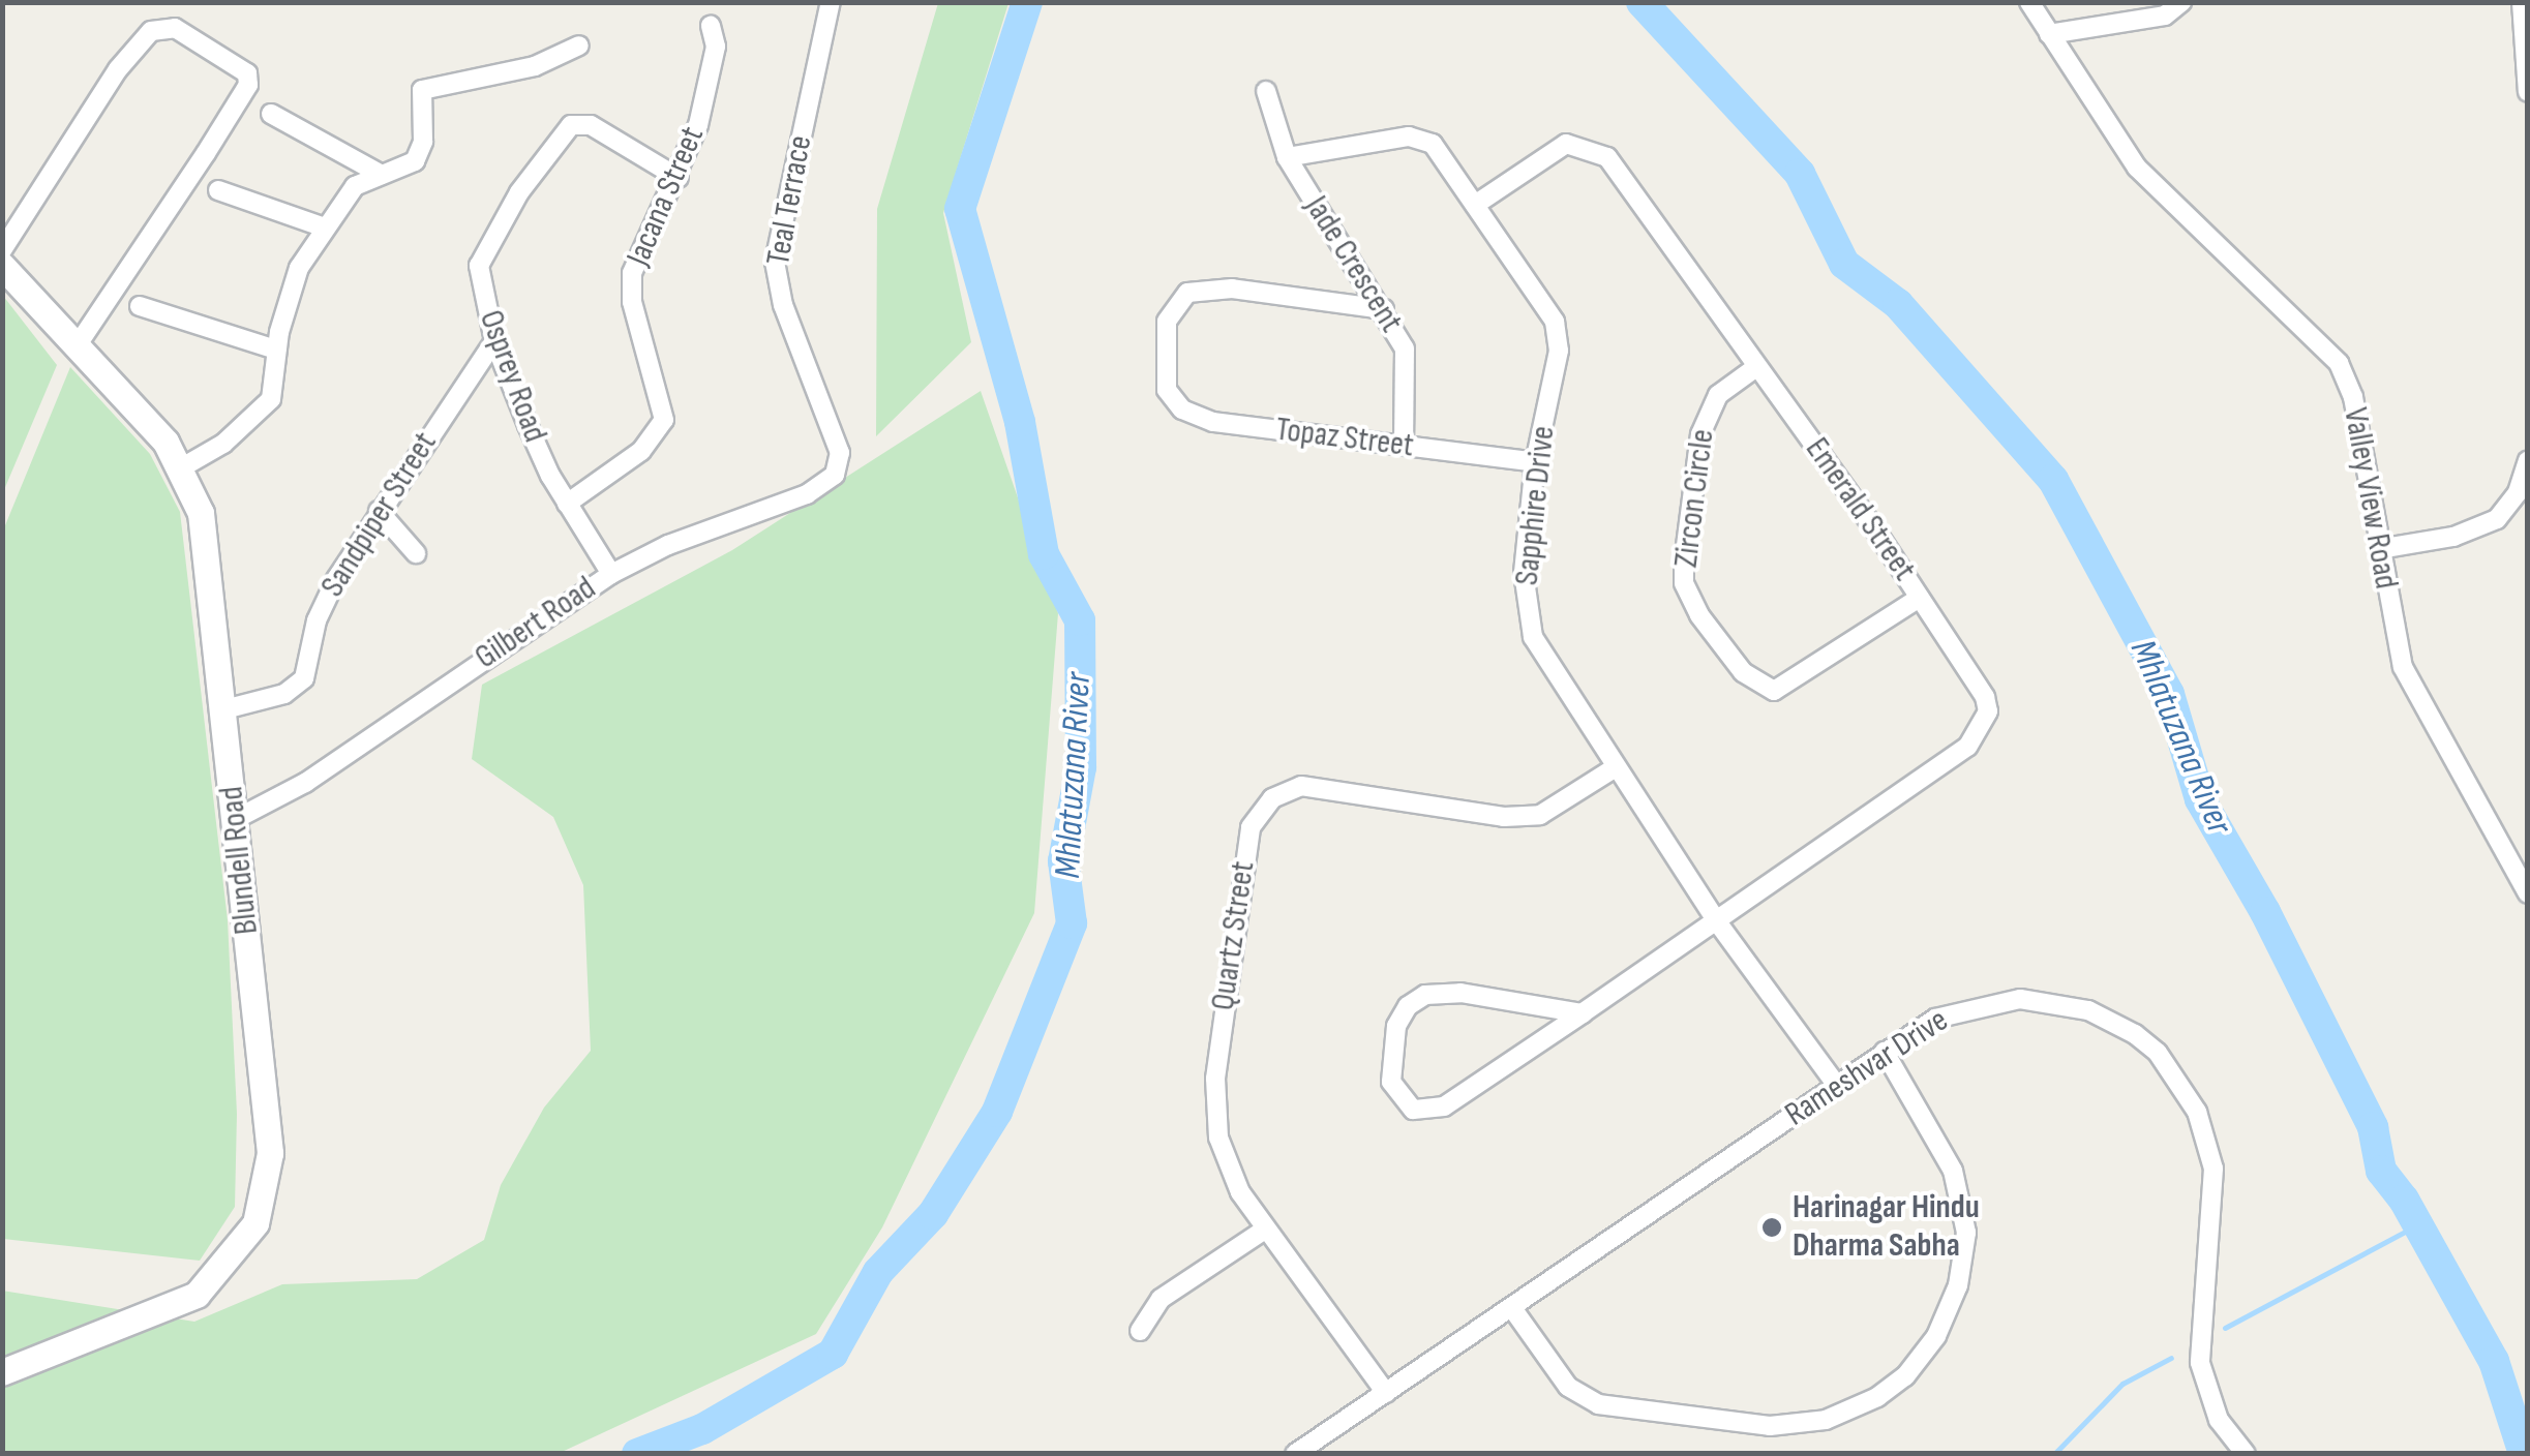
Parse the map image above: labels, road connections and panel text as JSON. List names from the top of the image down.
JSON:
{
  "streets": {
    "street": [
      "Jacana Street",
      "Teal Terrace",
      "Jade Crescent",
      "Osprey Road",
      "Topaz Street",
      "Zircon Circle",
      "Valley View Road",
      "Sapphire Drive",
      "Emerald Street",
      "Sandpiper Street",
      "Gilbert Road",
      "Blundell Road",
      "Quartz Street",
      "Rameshvar Drive"
    ]
  },
  "crossings": [
    ["Jacana Street", "Osprey Road"],
    ["Teal Terrace", "Gilbert Road"],
    ["Jade Crescent", "Topaz Street"],
    ["Jade Crescent", "Sapphire Drive"],
    ["Osprey Road", "Sandpiper Street"],
    ["Osprey Road", "Gilbert Road"],
    ["Topaz Street", "Sapphire Drive"],
    ["Zircon Circle", "Emerald Street"],
    ["Sapphire Drive", "Emerald Street"],
    ["Sapphire Drive", "Quartz Street"],
    ["Sapphire Drive", "Rameshvar Drive"],
    ["Sandpiper Street", "Blundell Road"],
    ["Gilbert Road", "Blundell Road"],
    ["Quartz Street", "Rameshvar Drive"]
  ],
  "water": ["Mhlatuzana River"],
  "places": ["Harinagar Hindu Dharma Sabha"]
}
